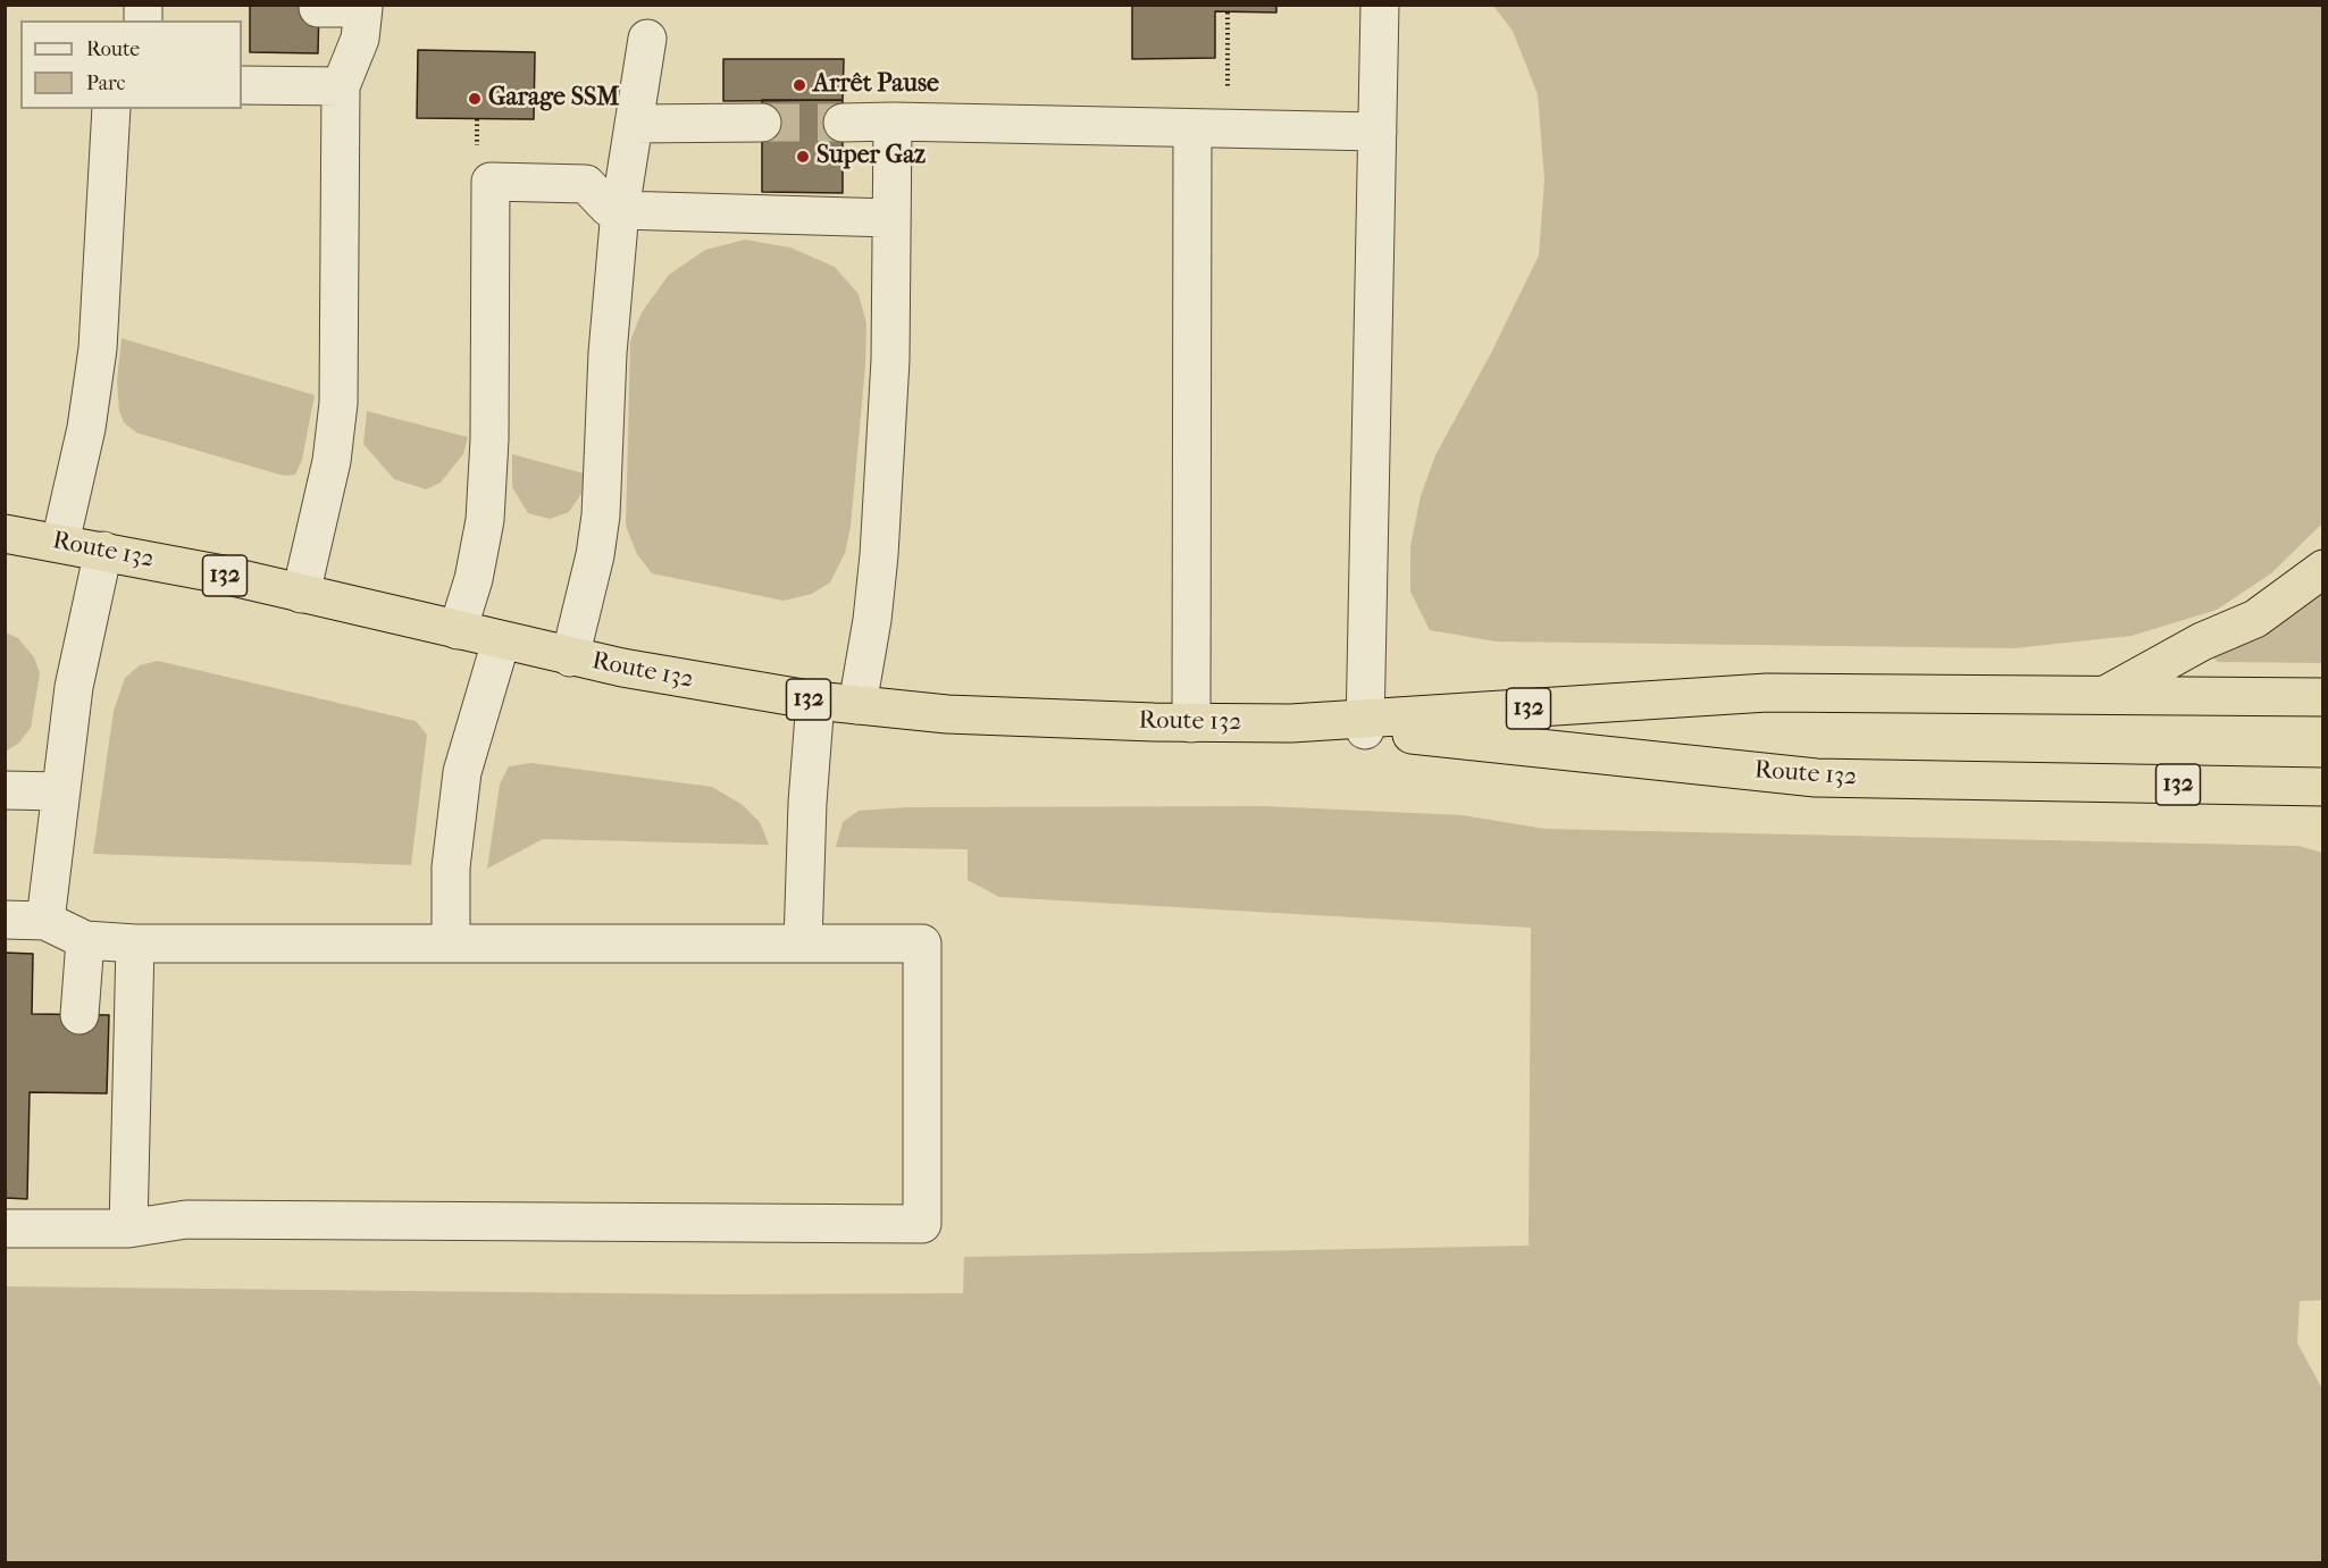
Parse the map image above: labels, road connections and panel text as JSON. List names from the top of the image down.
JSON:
{
  "streets": {
    "highway": ["Route 132", "132"]
  },
  "places": ["Arrêt Pause", "Garage SSM", "Super Gaz"],
  "legend": ["Route", "Parc"]
}
